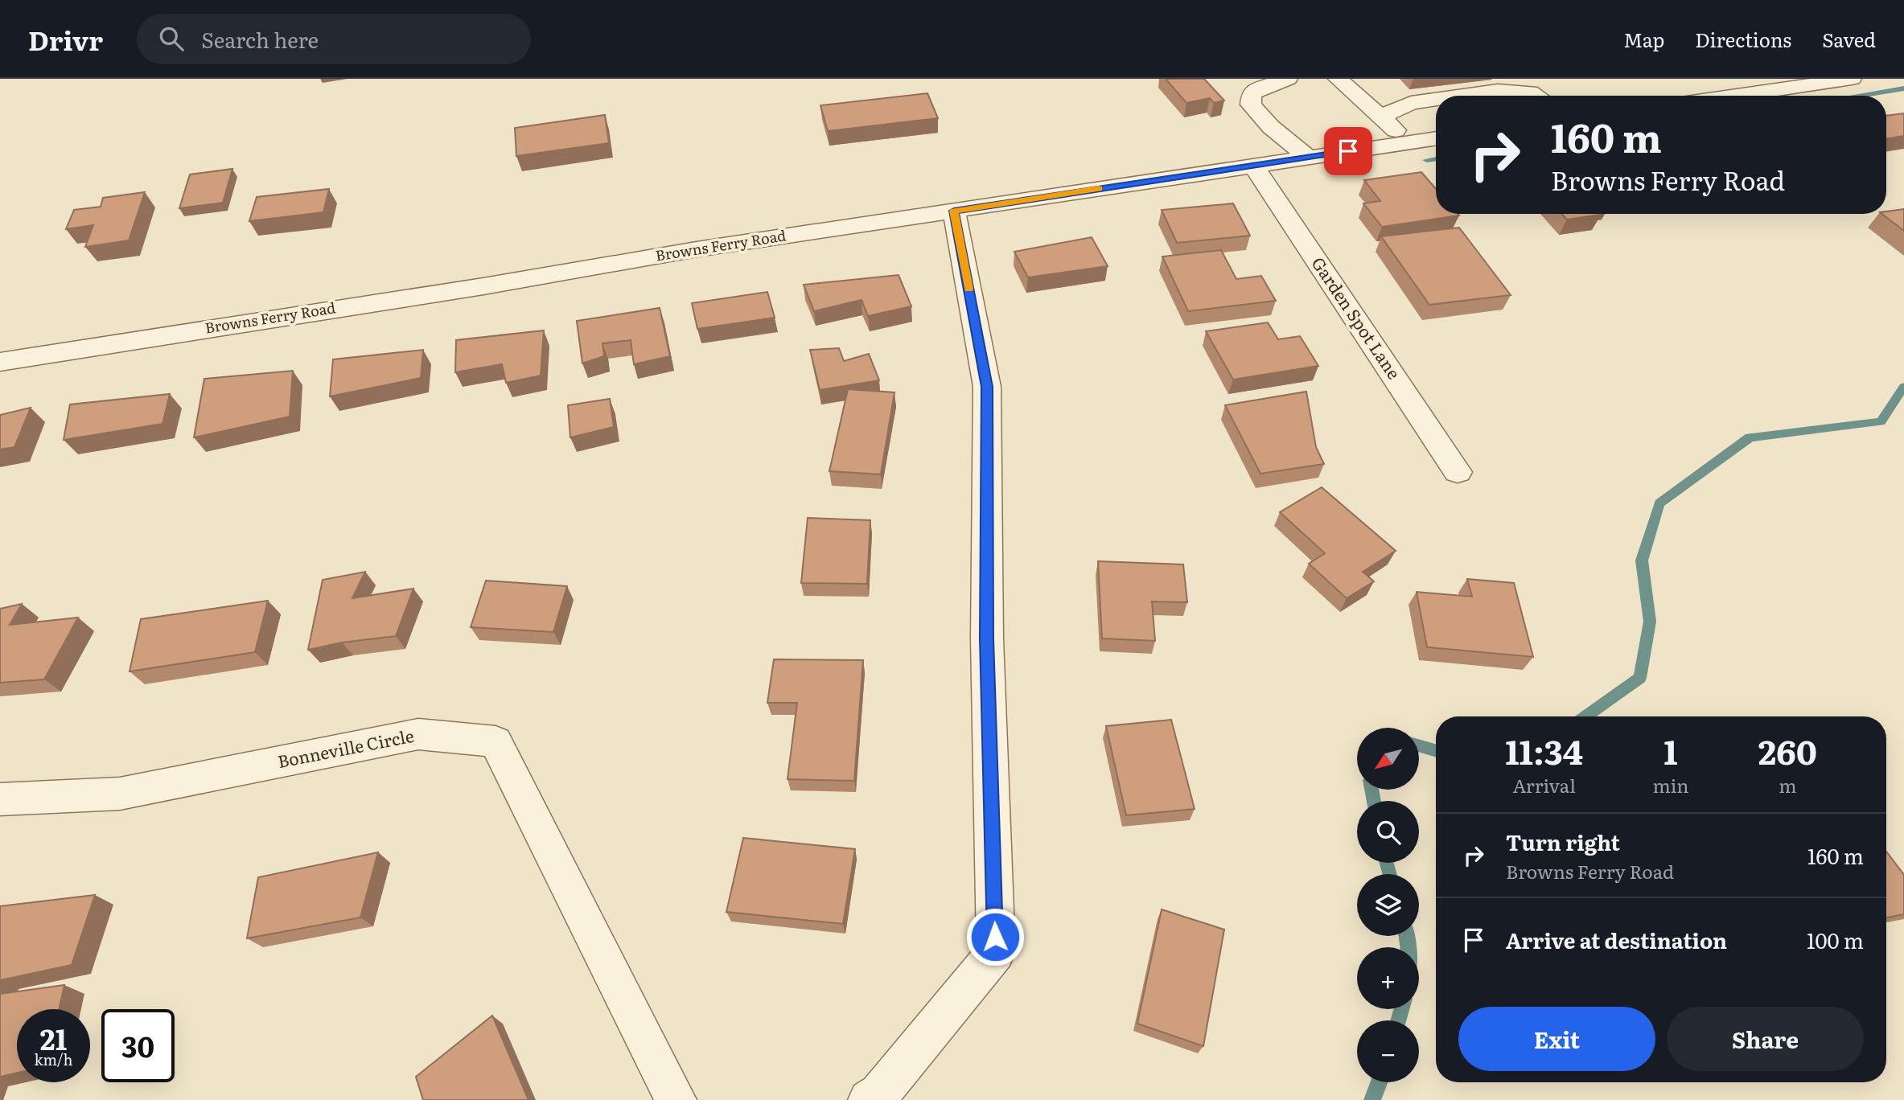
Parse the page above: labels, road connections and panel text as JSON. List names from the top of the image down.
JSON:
{
  "streets": {
    "street": ["Browns Ferry Road", "Garden Spot Lane", "Bonneville Circle"]
  },
  "crossings": [
    ["Browns Ferry Road", "Garden Spot Lane"]
  ],
  "north": "bottom left",
  "page": {
    "header": "Drivr",
    "search": "Search here",
    "nav": ["Map", "Directions", "Saved"],
    "turn": ["160 m", "Browns Ferry Road"],
    "eta": [
      "11:34",
      "Arrival",
      "1",
      "min",
      "260",
      "m"
    ],
    "map_buttons": ["+", "−"],
    "list": [
      {
        "name": "Turn right",
        "note": "Browns Ferry Road",
        "value": "160 m"
      },
      {
        "name": "Arrive at destination",
        "value": "100 m"
      }
    ],
    "buttons": ["Exit", "Share"],
    "speed": "21 km/h",
    "limit": "30"
  }
}
